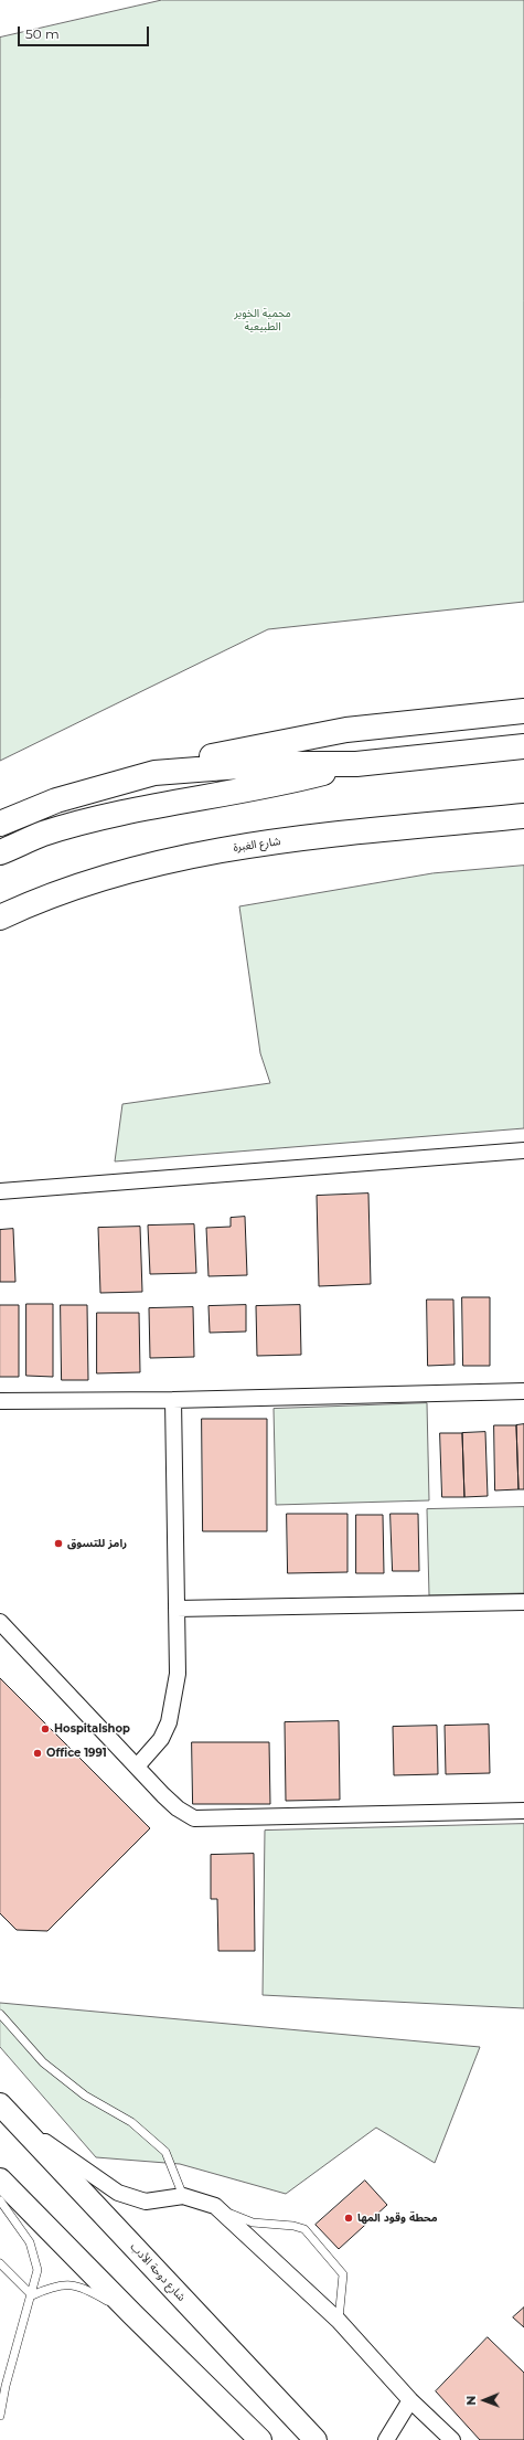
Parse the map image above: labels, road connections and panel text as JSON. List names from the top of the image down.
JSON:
{
  "streets": {
    "main road": ["شارع الغبرة", "شارع دوحة الأدب"]
  },
  "parks": ["محمية الخوير الطبيعية"],
  "places": [
    "رامز للتسوق",
    "Hospitalshop",
    "Office 1991",
    "محطة وقود المها"
  ],
  "scale_bar": "50 m",
  "north": "left"
}
